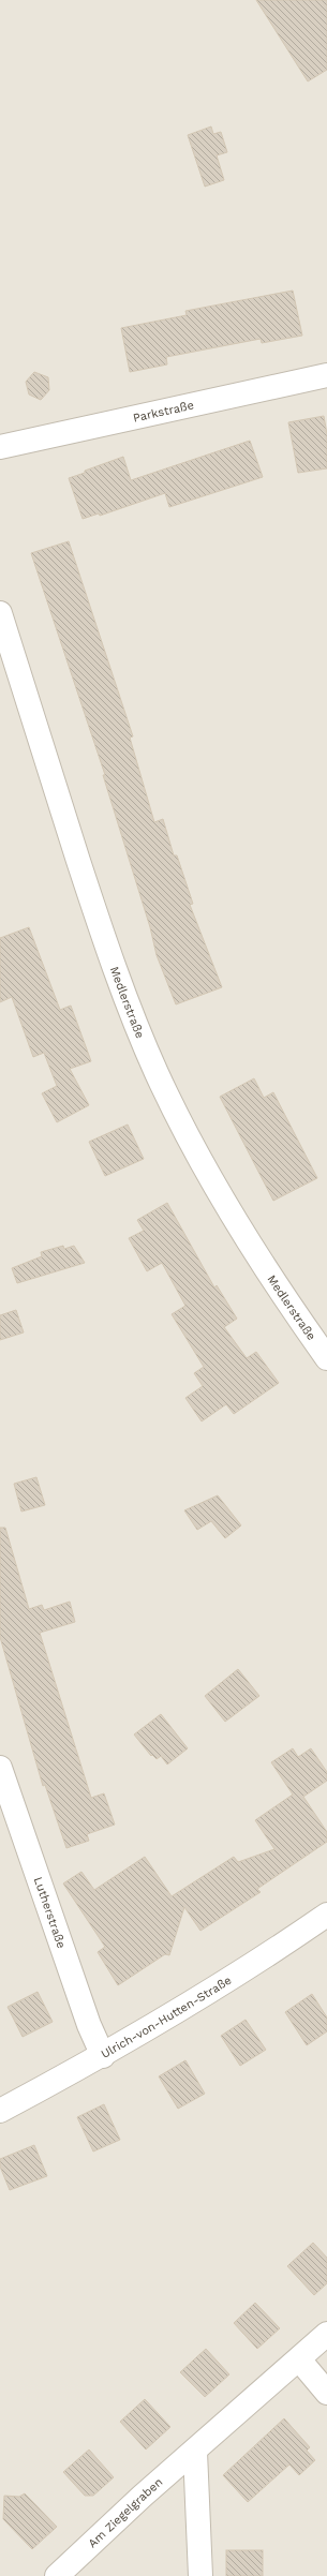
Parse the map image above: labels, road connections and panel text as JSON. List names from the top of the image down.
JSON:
{
  "streets": {
    "street": [
      "Parkstraße",
      "Medlerstraße",
      "Lutherstraße",
      "Ulrich-von-Hutten-Straße",
      "Am Ziegelgraben"
    ]
  },
  "crossings": [
    ["Lutherstraße", "Ulrich-von-Hutten-Straße"]
  ]
}
